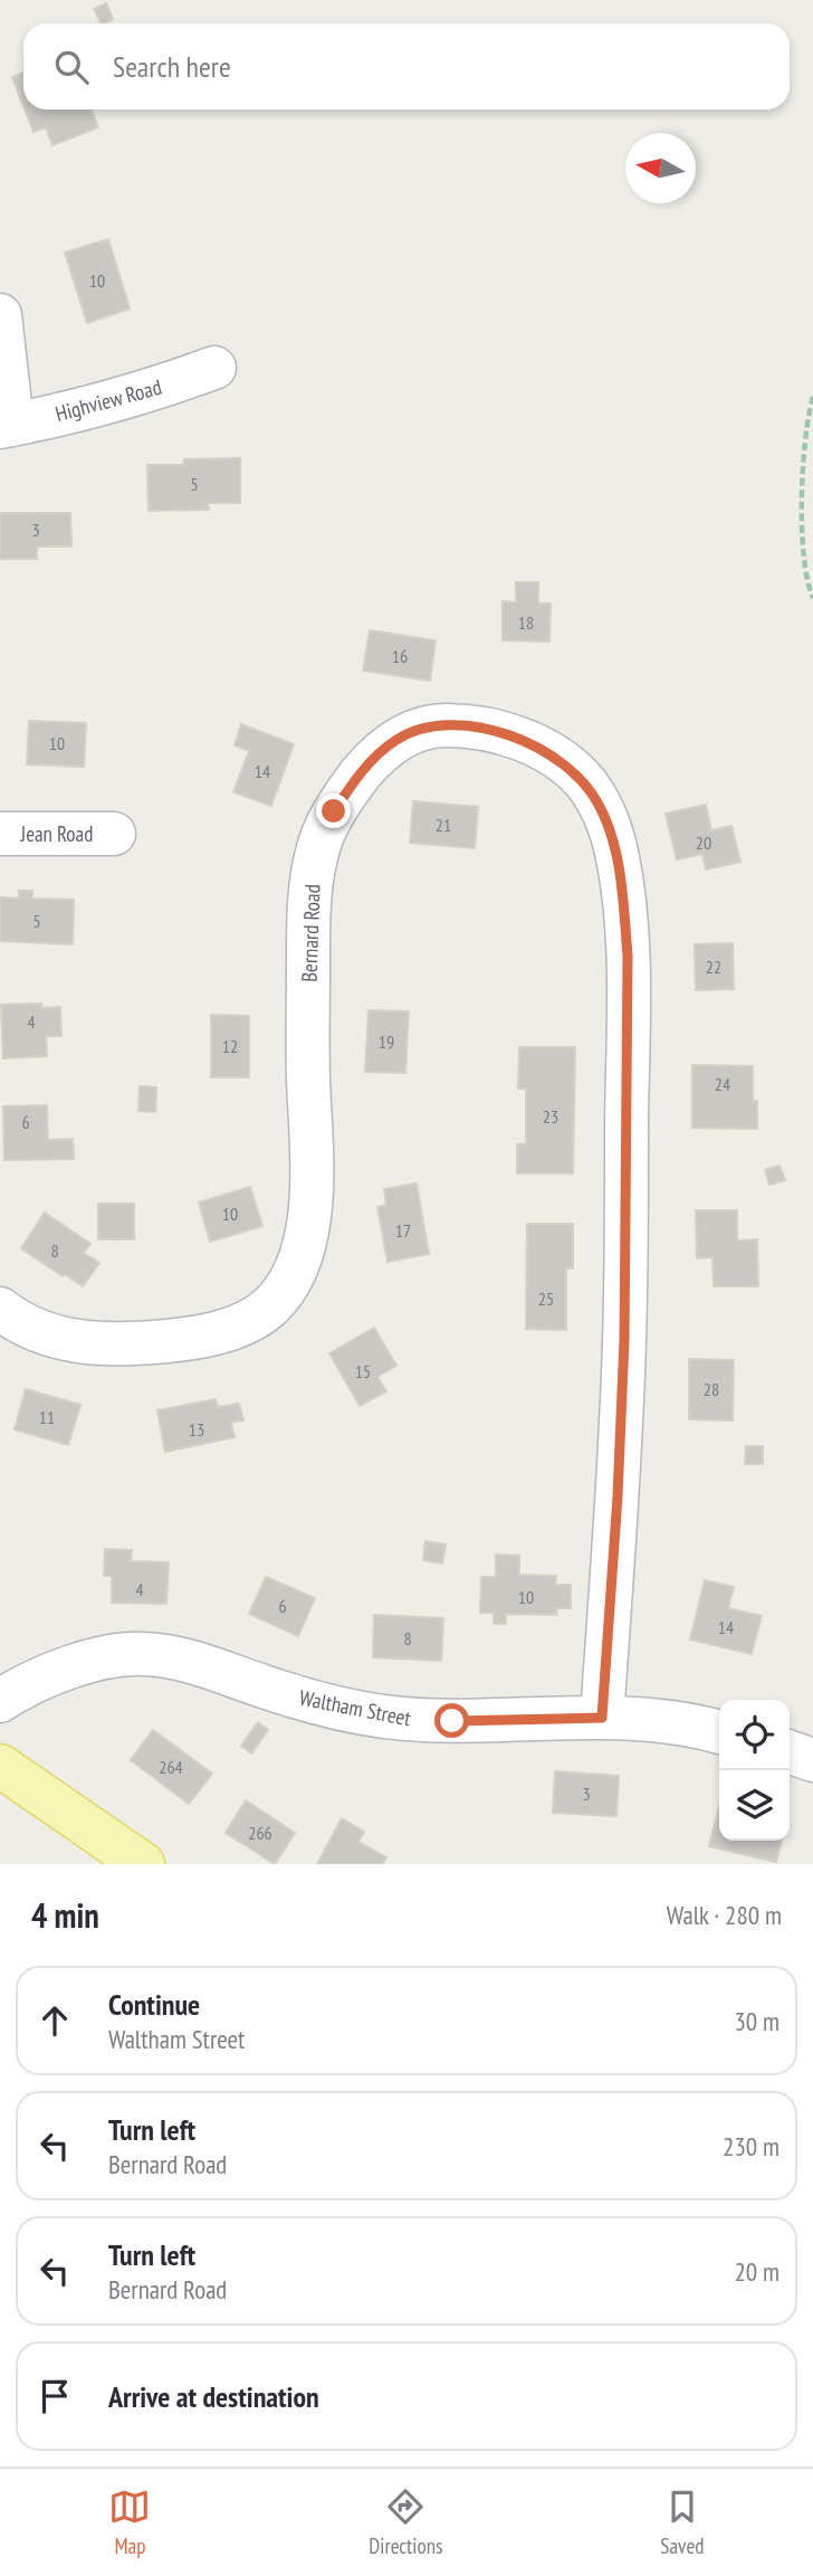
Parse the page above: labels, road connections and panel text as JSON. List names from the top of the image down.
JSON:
{
  "streets": {
    "street": [
      "Highview Road",
      "Jean Road",
      "Bernard Road",
      "Waltham Street"
    ]
  },
  "crossings": [
    ["Bernard Road", "Waltham Street"]
  ],
  "house_numbers": [
    "10",
    "5",
    "3",
    "18",
    "16",
    "10",
    "14",
    "21",
    "20",
    "5",
    "22",
    "4",
    "19",
    "12",
    "24",
    "23",
    "6",
    "10",
    "17",
    "8",
    "25",
    "15",
    "28",
    "11",
    "13",
    "4",
    "10",
    "6",
    "14",
    "8",
    "264",
    "3",
    "266"
  ],
  "north": "left",
  "page": {
    "search": "Search here",
    "heading": ["4 min", "Walk · 280 m"],
    "list": [
      ["Continue", "Waltham Street", "30 m"],
      ["Turn left", "Bernard Road", "230 m"],
      ["Turn left", "Bernard Road", "20 m"],
      "Arrive at destination"
    ],
    "nav": ["Map", "Directions", "Saved"]
  }
}
